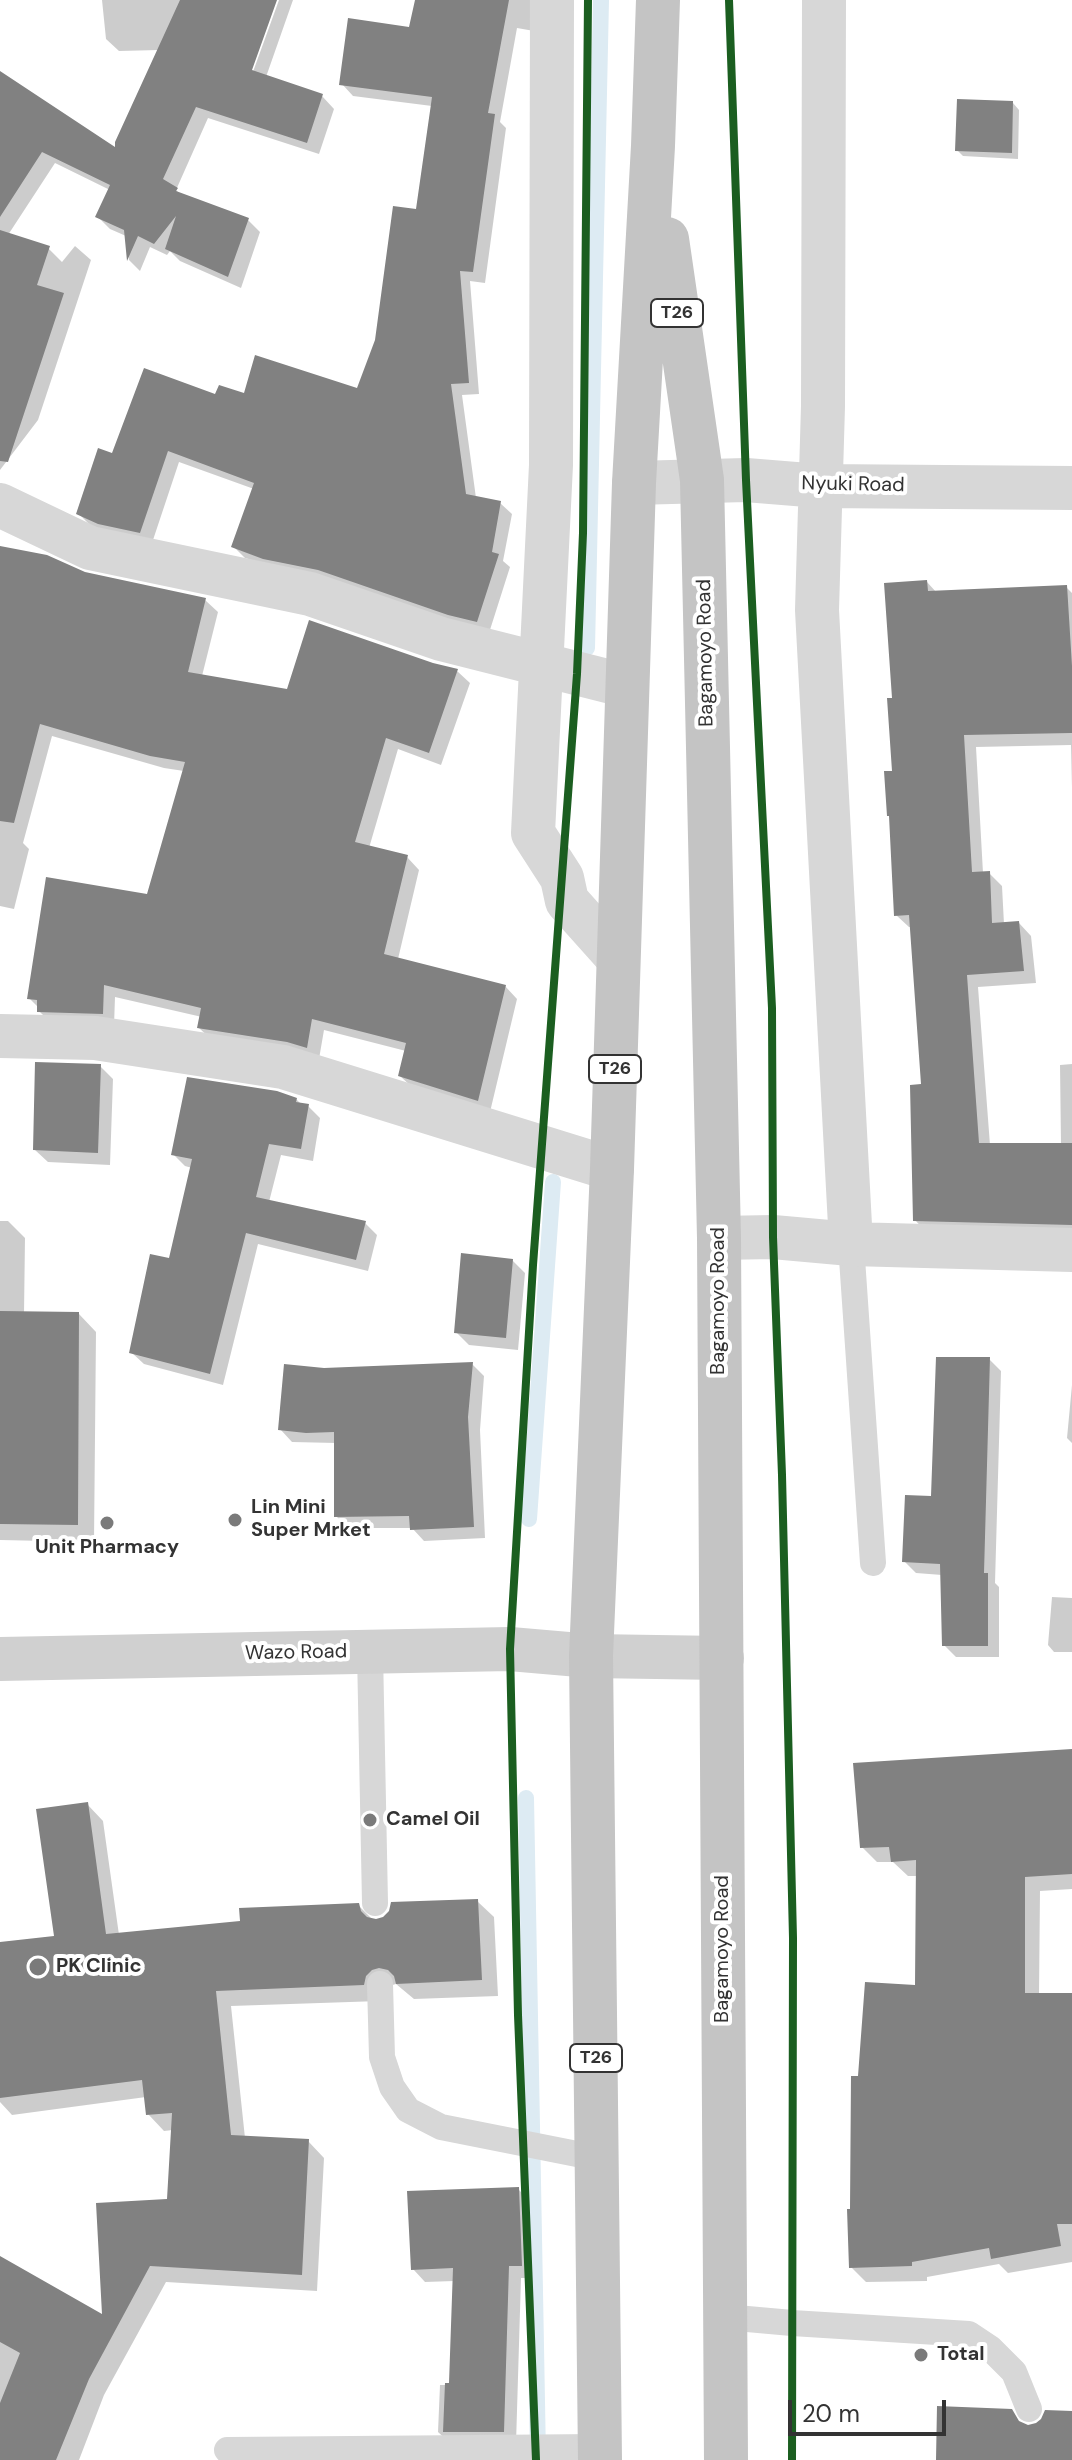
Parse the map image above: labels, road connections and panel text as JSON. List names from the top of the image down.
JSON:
{
  "streets": {
    "highway": ["T26", "Bagamoyo Road"],
    "main road": ["Wazo Road"],
    "street": ["Nyuki Road"]
  },
  "crossings": [
    ["Nyuki Road", "Bagamoyo Road"],
    ["Bagamoyo Road", "Wazo Road"]
  ],
  "places": [
    "Lin Mini Super Mrket",
    "Unit Pharmacy",
    "Camel Oil",
    "PK Clinic",
    "Total"
  ],
  "scale_bar": "20 m"
}
